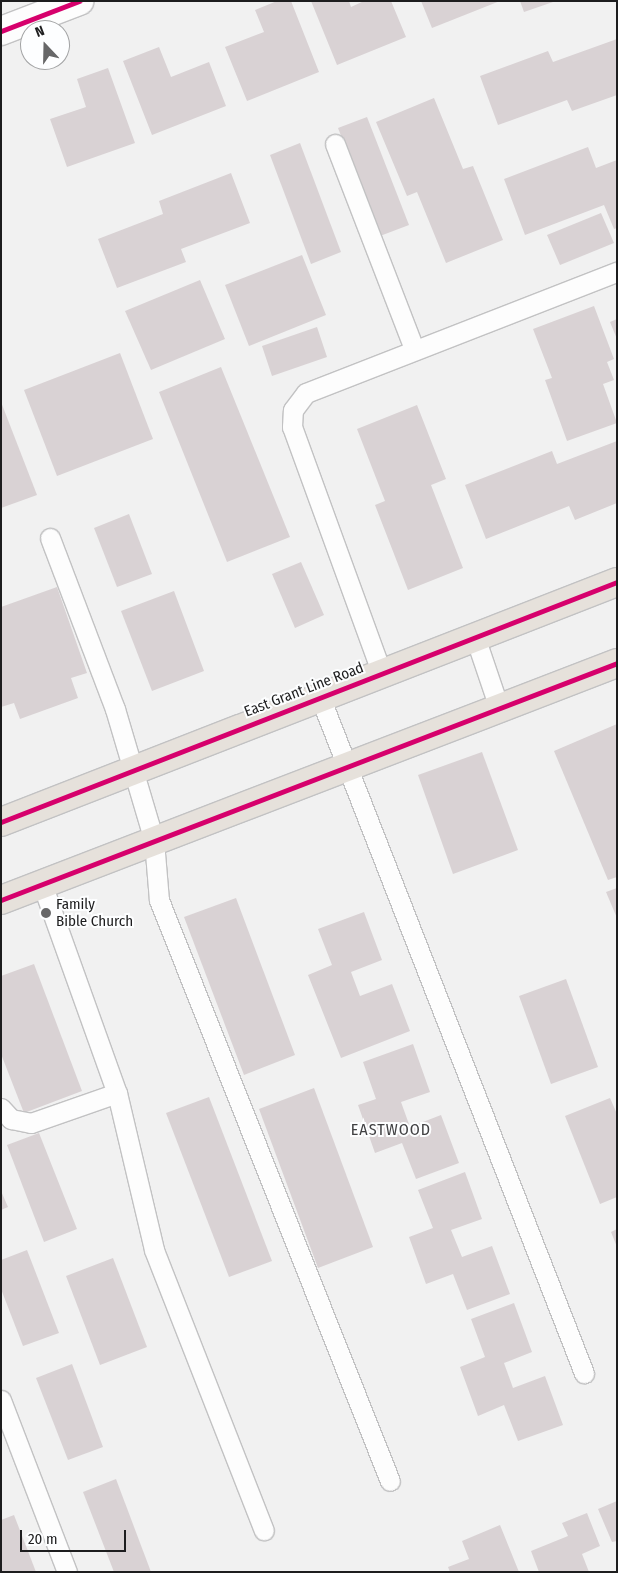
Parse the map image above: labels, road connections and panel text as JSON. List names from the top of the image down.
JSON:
{
  "streets": {
    "main road": ["East Grant Line Road"]
  },
  "districts": ["EASTWOOD"],
  "places": ["Family Bible Church"],
  "scale_bar": "20 m",
  "north": "top"
}
